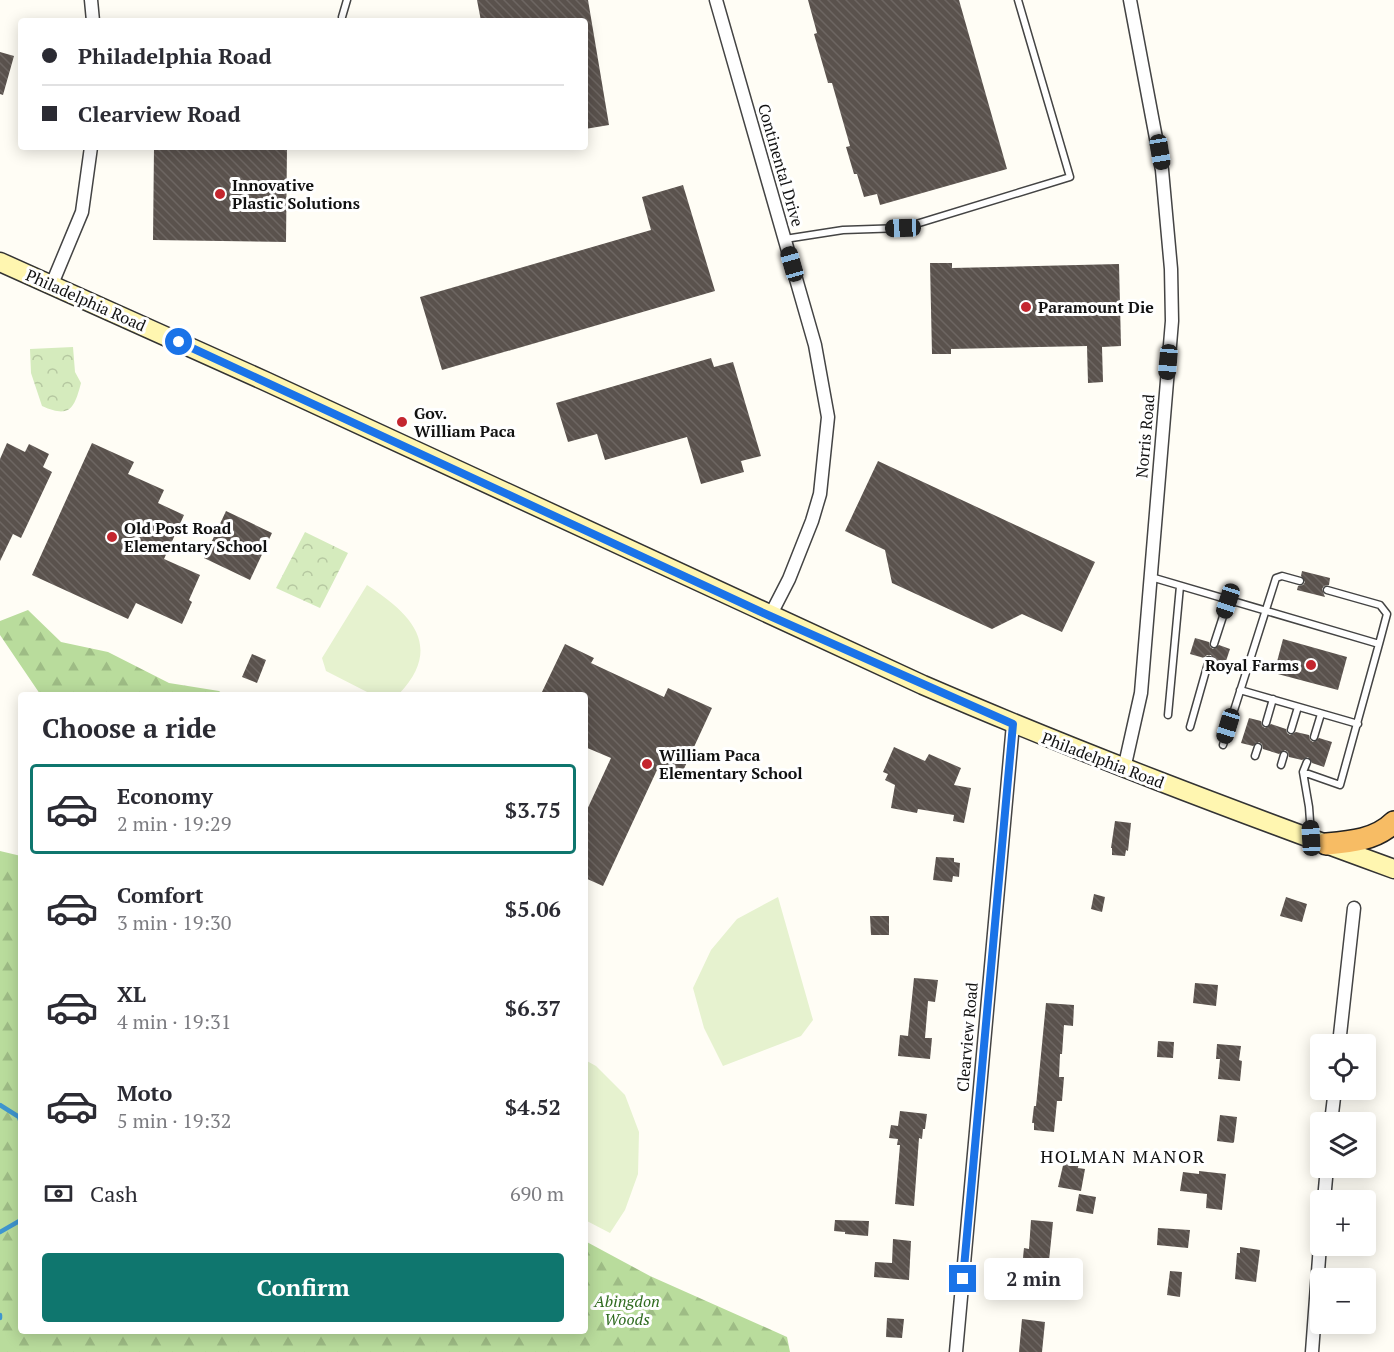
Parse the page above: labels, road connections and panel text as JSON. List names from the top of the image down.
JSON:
{
  "streets": {
    "main road": ["Philadelphia Road"],
    "street": ["Continental Drive", "Norris Road", "Clearview Road"]
  },
  "crossings": [
    ["Continental Drive", "Philadelphia Road"],
    ["Philadelphia Road", "Norris Road"],
    ["Philadelphia Road", "Clearview Road"]
  ],
  "districts": ["HOLMAN MANOR"],
  "parks": ["Abingdon Woods"],
  "places": [
    "Innovative Plastic Solutions",
    "Paramount Die",
    "Gov. William Paca",
    "Old Post Road Elementary School",
    "Royal Farms",
    "William Paca Elementary School"
  ],
  "page": {
    "banner": ["Philadelphia Road", "Clearview Road"],
    "heading": "Choose a ride",
    "list": [
      {
        "name": "Economy",
        "note": "2 min · 19:29",
        "value": "$3.75"
      },
      {
        "name": "Comfort",
        "note": "3 min · 19:30",
        "value": "$5.06"
      },
      {
        "name": "XL",
        "note": "4 min · 19:31",
        "value": "$6.37"
      },
      {
        "name": "Moto",
        "note": "5 min · 19:32",
        "value": "$4.52"
      }
    ],
    "map_buttons": ["+", "−"],
    "pay": ["Cash", "690 m"],
    "buttons": "Confirm",
    "bubble": "2 min"
  }
}
